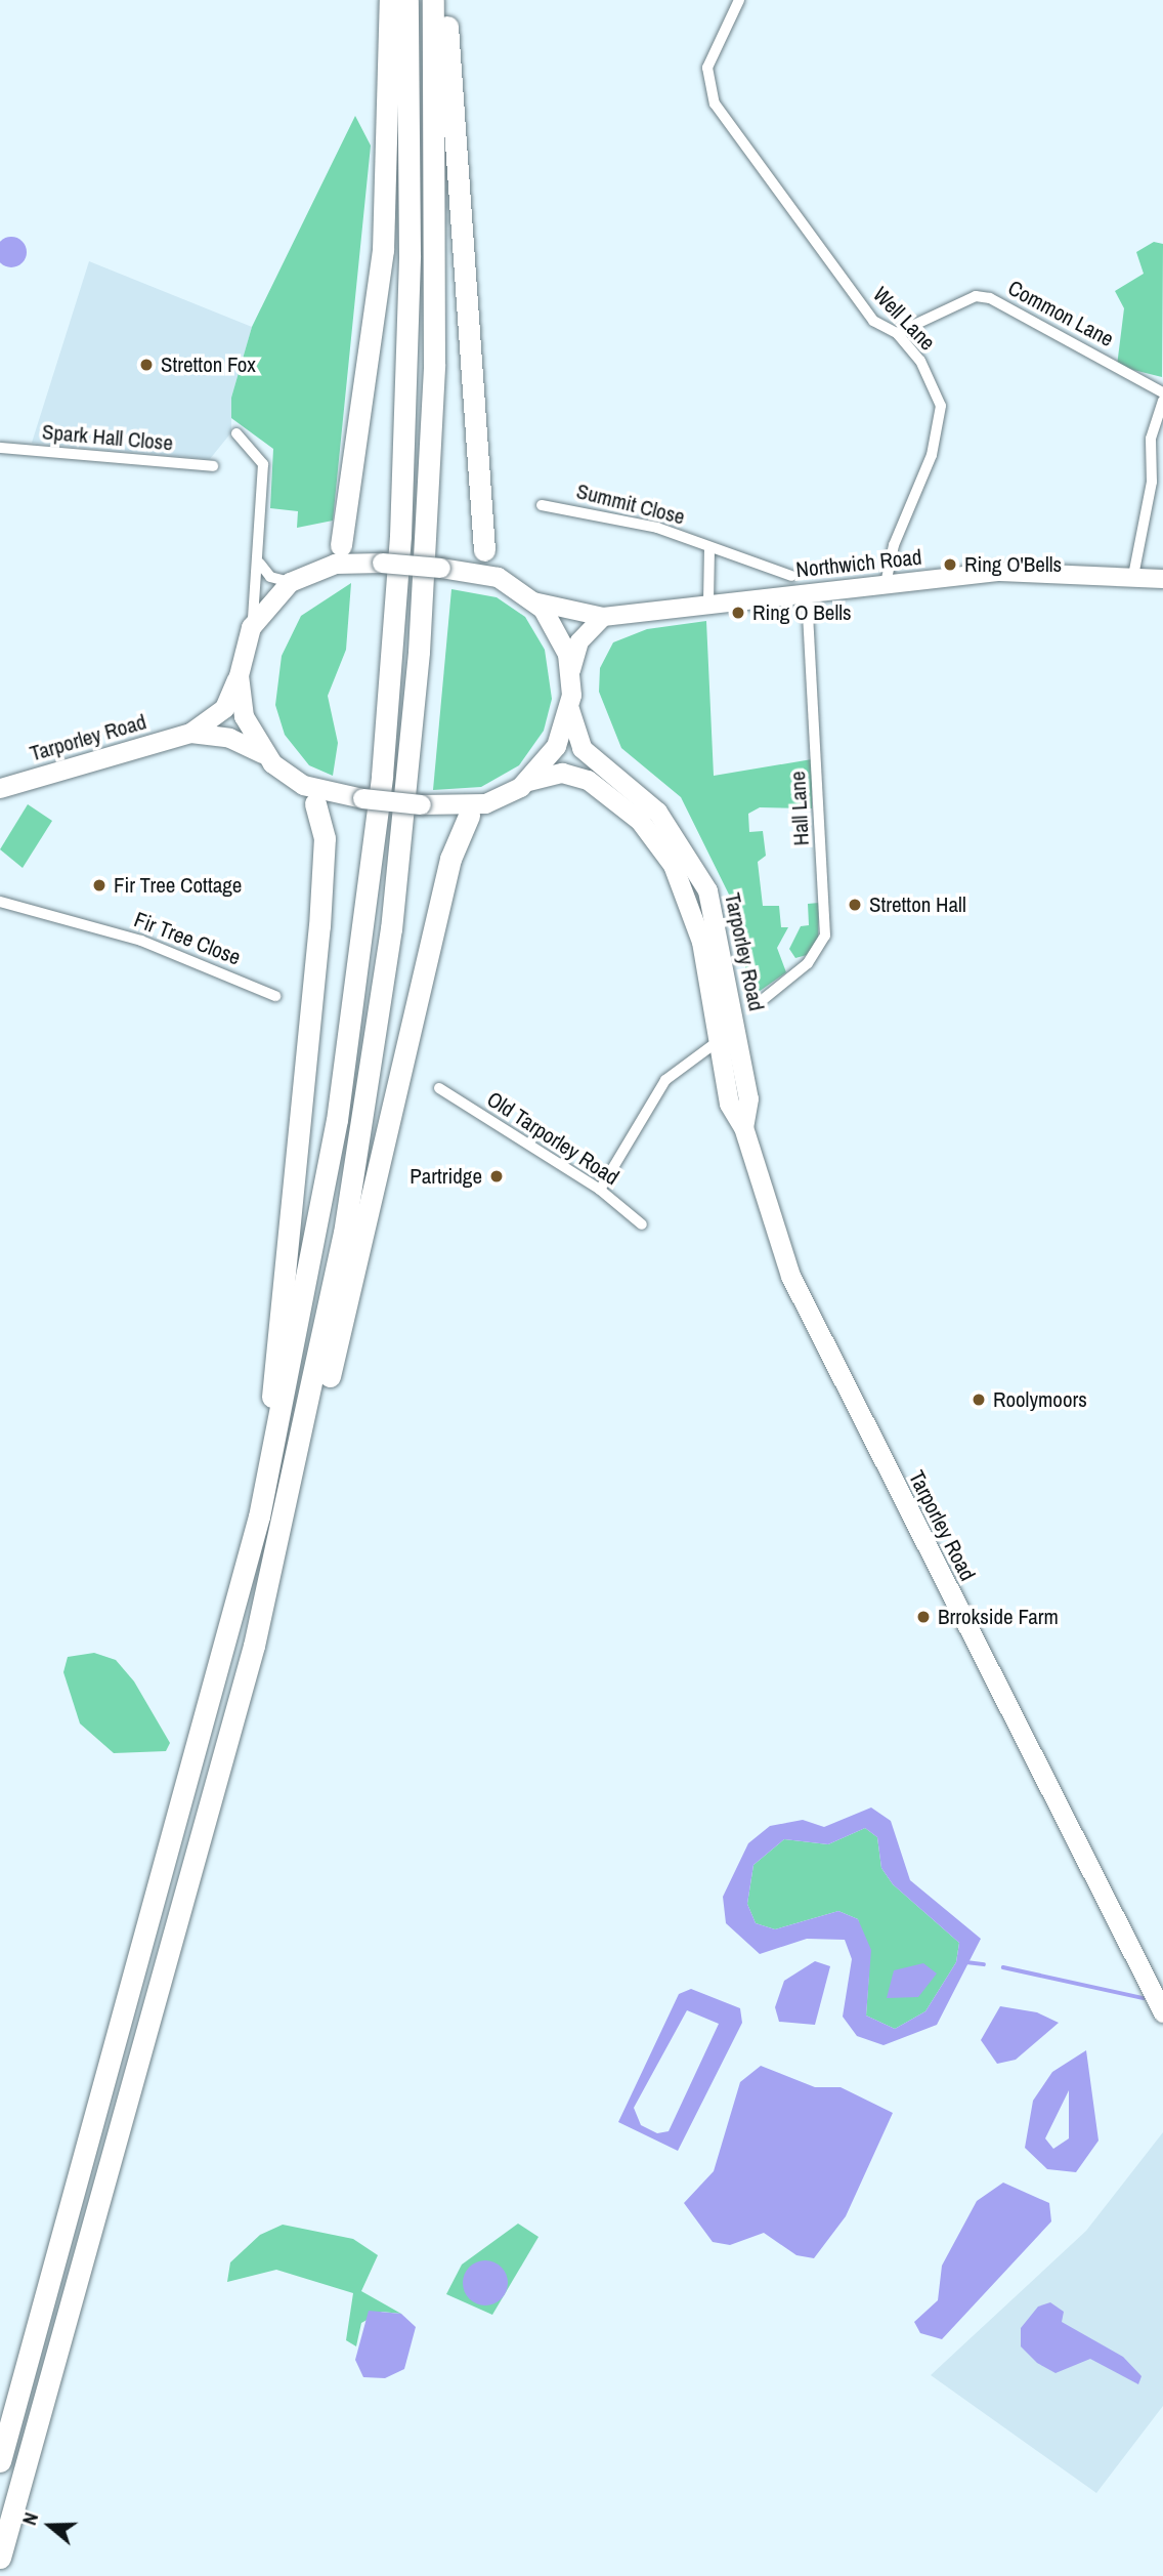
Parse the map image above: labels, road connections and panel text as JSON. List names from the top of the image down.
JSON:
{
  "streets": {
    "highway": ["Tarporley Road"],
    "main road": ["Northwich Road"],
    "street": [
      "Common Lane",
      "Well Lane",
      "Spark Hall Close",
      "Summit Close",
      "Hall Lane",
      "Fir Tree Close",
      "Old Tarporley Road"
    ]
  },
  "crossings": [
    ["Common Lane", "Well Lane"],
    ["Well Lane", "Northwich Road"],
    ["Northwich Road", "Hall Lane"]
  ],
  "places": [
    "Stretton Fox",
    "Ring O'Bells",
    "Ring O Bells",
    "Fir Tree Cottage",
    "Stretton Hall",
    "Partridge",
    "Roolymoors",
    "Brrokside Farm"
  ],
  "north": "left"
}
